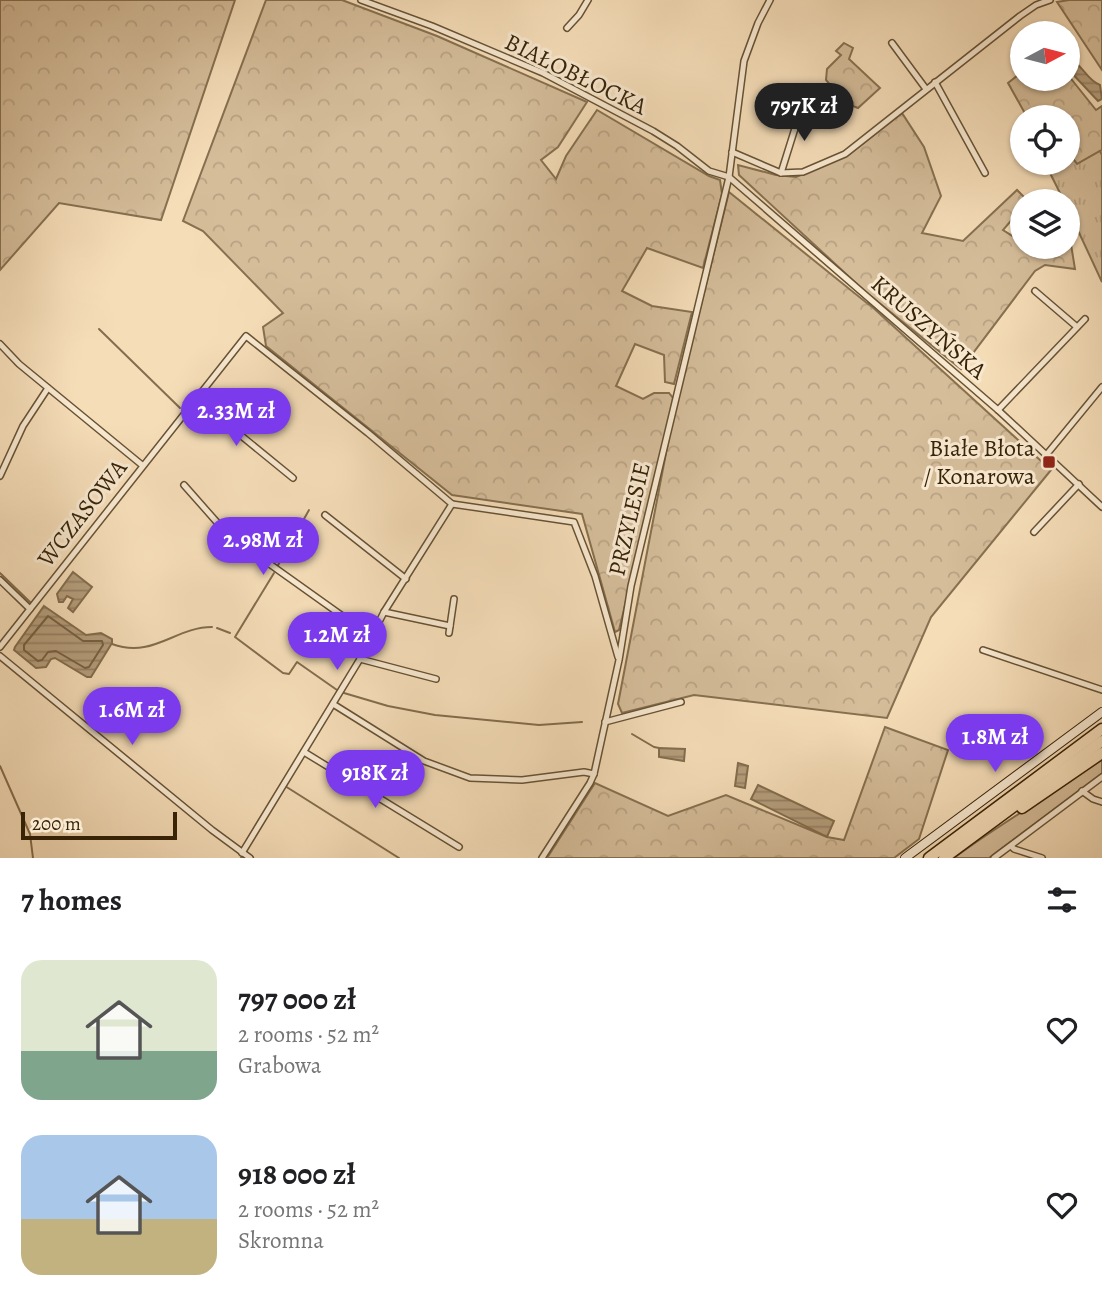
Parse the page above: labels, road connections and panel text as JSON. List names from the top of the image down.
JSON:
{
  "streets": {
    "street": [
      "BIAŁOBŁOCKA",
      "KRUSZYŃSKA",
      "WCZASOWA",
      "PRZYLESIE"
    ]
  },
  "crossings": [
    ["BIAŁOBŁOCKA", "KRUSZYŃSKA"],
    ["BIAŁOBŁOCKA", "PRZYLESIE"],
    ["KRUSZYŃSKA", "PRZYLESIE"]
  ],
  "places": {
    "transit": ["Białe Błota / Konarowa"]
  },
  "scale_bar": "200 m",
  "north": "right",
  "page": {
    "price": [
      "797K zł",
      "2.33M zł",
      "2.98M zł",
      "1.2M zł",
      "1.6M zł",
      "1.8M zł",
      "918K zł"
    ],
    "scale": "200 m",
    "heading": "7 homes",
    "list": [
      {
        "name": "797 000 zł",
        "note": "2 rooms · 52 m² · Grabowa"
      },
      {
        "name": "918 000 zł",
        "note": "2 rooms · 52 m² · Skromna"
      }
    ]
  }
}
